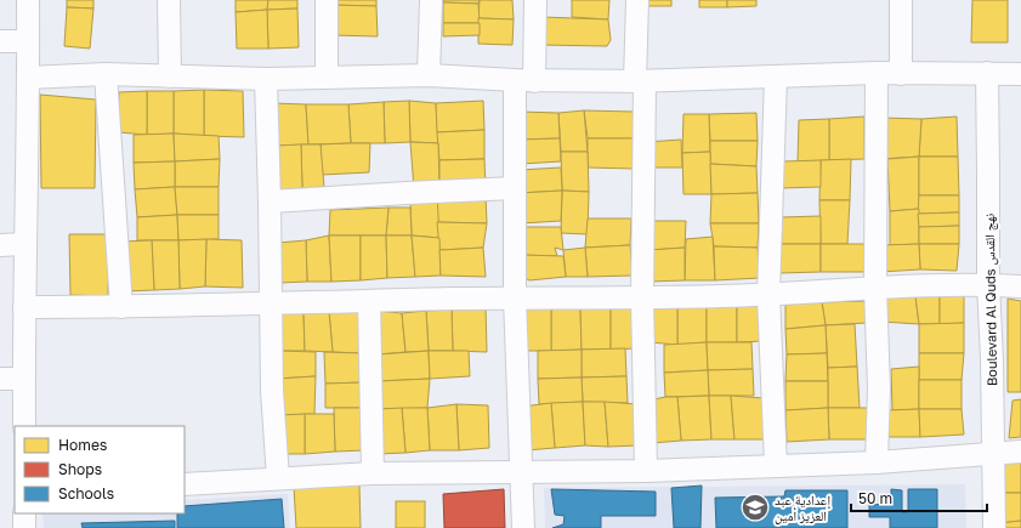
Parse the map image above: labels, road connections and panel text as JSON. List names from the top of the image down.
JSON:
{
  "streets": {
    "street": ["Boulevard Al Quds نهج القدس"]
  },
  "places": {
    "school or university": ["إعدادية عبد العزيز أمين"]
  },
  "legend": ["Homes", "Shops", "Schools"],
  "scale_bar": "50 m"
}
